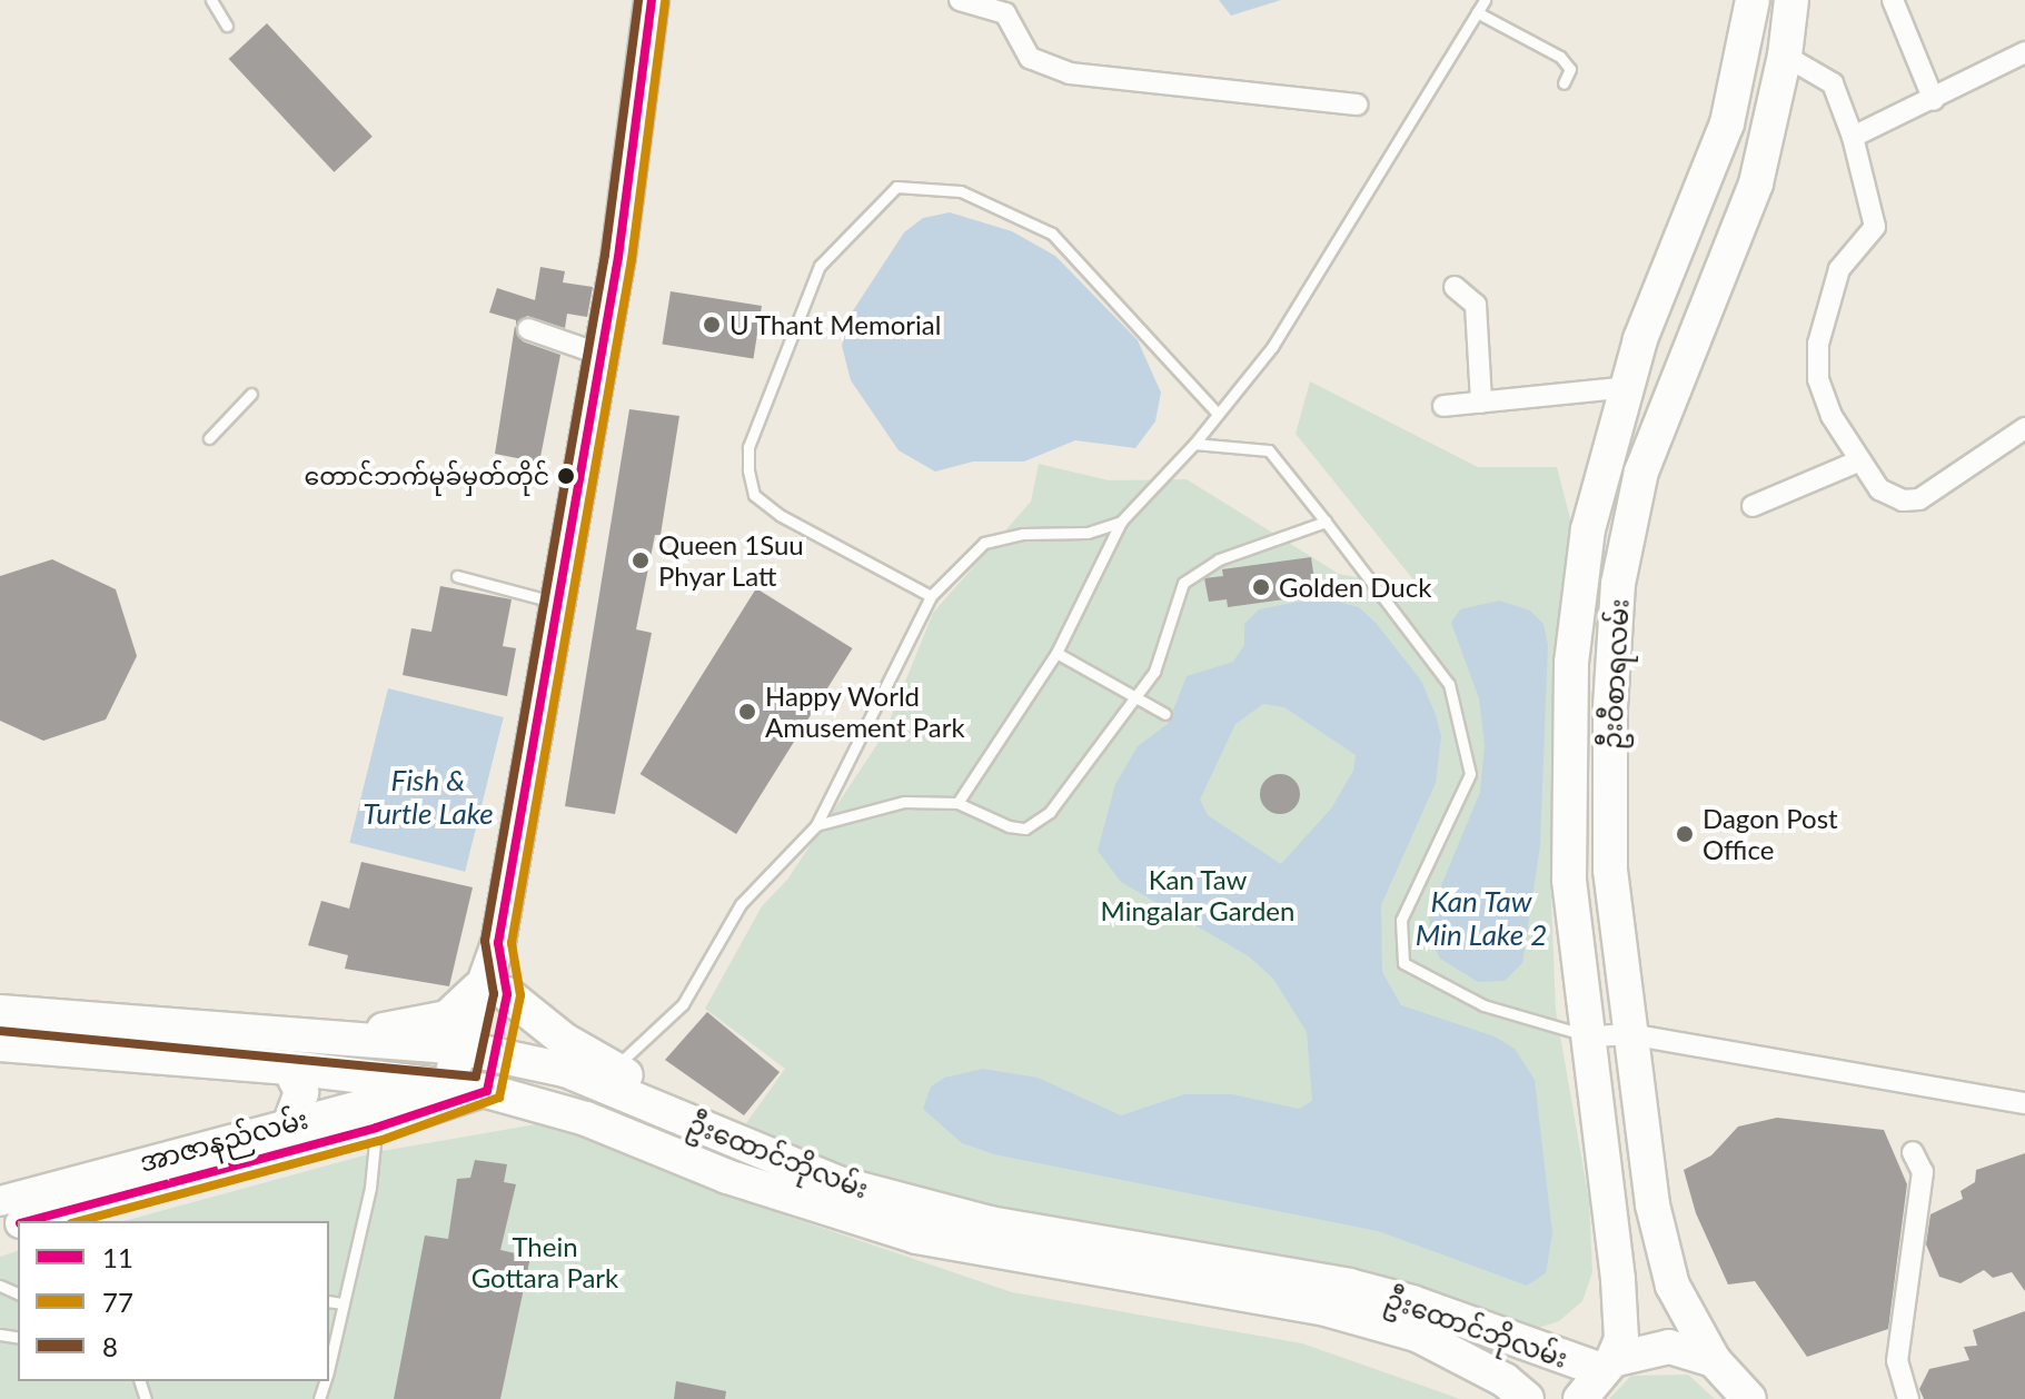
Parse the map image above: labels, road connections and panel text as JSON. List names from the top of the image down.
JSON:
{
  "streets": {
    "main road": ["ဦးဝီစာရလမ်း", "အာဇာနည်လမ်း", "ဦးထောင်ဘိုလမ်း"]
  },
  "crossings": [
    ["ဦးဝီစာရလမ်း", "ဦးထောင်ဘိုလမ်း"],
    ["အာဇာနည်လမ်း", "ဦးထောင်ဘိုလမ်း"]
  ],
  "water": ["Fish & Turtle Lake", "Kan Taw Min Lake 2"],
  "parks": ["Kan Taw Mingalar Garden", "Thein Gottara Park"],
  "places": [
    "U Thant Memorial",
    "တောင်ဘက်မုခ်မှတ်တိုင်",
    "Queen 1Suu Phyar Latt",
    "Golden Duck",
    "Happy World Amusement Park",
    "Dagon Post Office"
  ],
  "lines": ["transit line 11", "transit line 8", "transit line 77"],
  "legend": ["11", "77", "8"]
}
